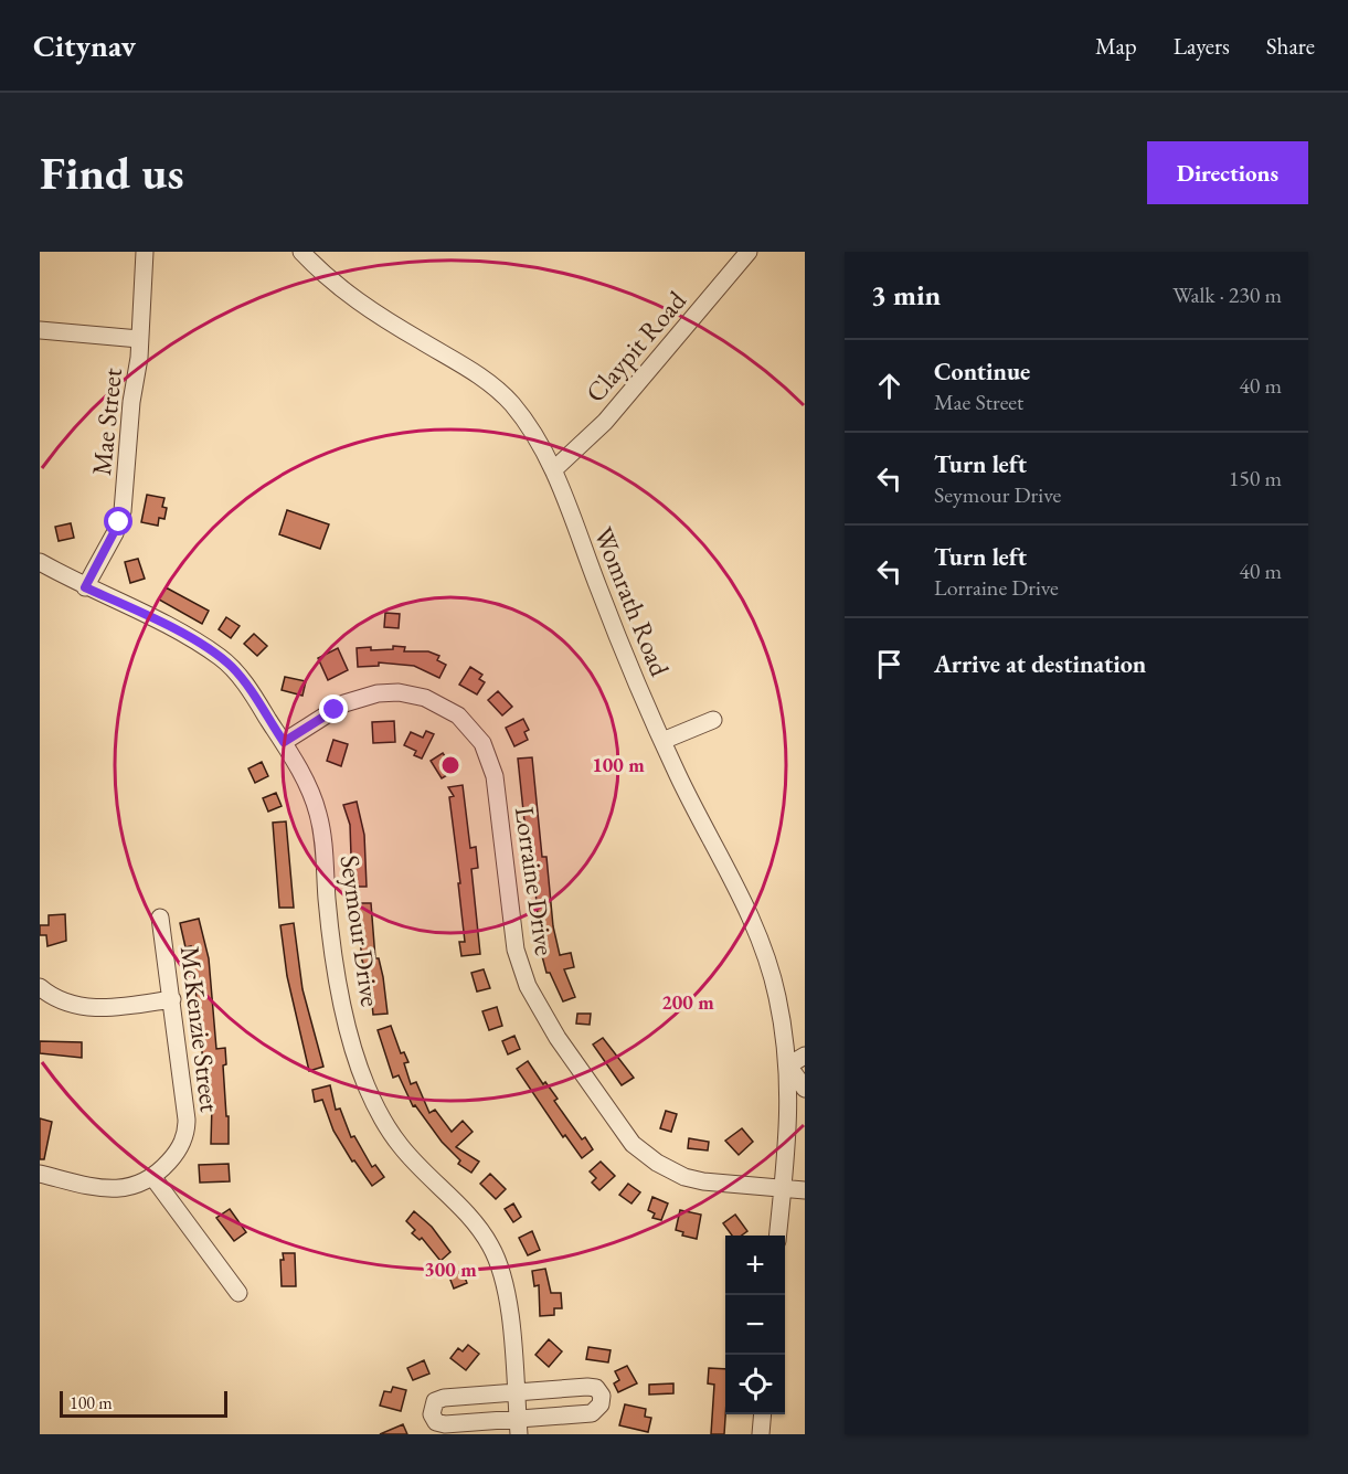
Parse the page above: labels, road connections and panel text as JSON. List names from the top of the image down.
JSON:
{
  "streets": {
    "street": [
      "Claypit Road",
      "Mae Street",
      "Womrath Road",
      "Lorraine Drive",
      "Seymour Drive",
      "McKenzie Street"
    ]
  },
  "crossings": [
    ["Claypit Road", "Womrath Road"],
    ["Mae Street", "Seymour Drive"],
    ["Womrath Road", "Lorraine Drive"],
    ["Lorraine Drive", "Seymour Drive"]
  ],
  "scale_bar": "100 m",
  "page": {
    "header": "Citynav",
    "nav": ["Map", "Layers", "Share"],
    "buttons": "Directions",
    "title": "Find us",
    "heading": ["3 min", "Walk · 230 m"],
    "list": [
      ["Continue", "Mae Street", "40 m"],
      ["Turn left", "Seymour Drive", "150 m"],
      ["Turn left", "Lorraine Drive", "40 m"],
      "Arrive at destination"
    ],
    "map_buttons": ["+", "−"],
    "scale": "100 m"
  },
  "rings": ["100 m", "200 m", "300 m"]
}
